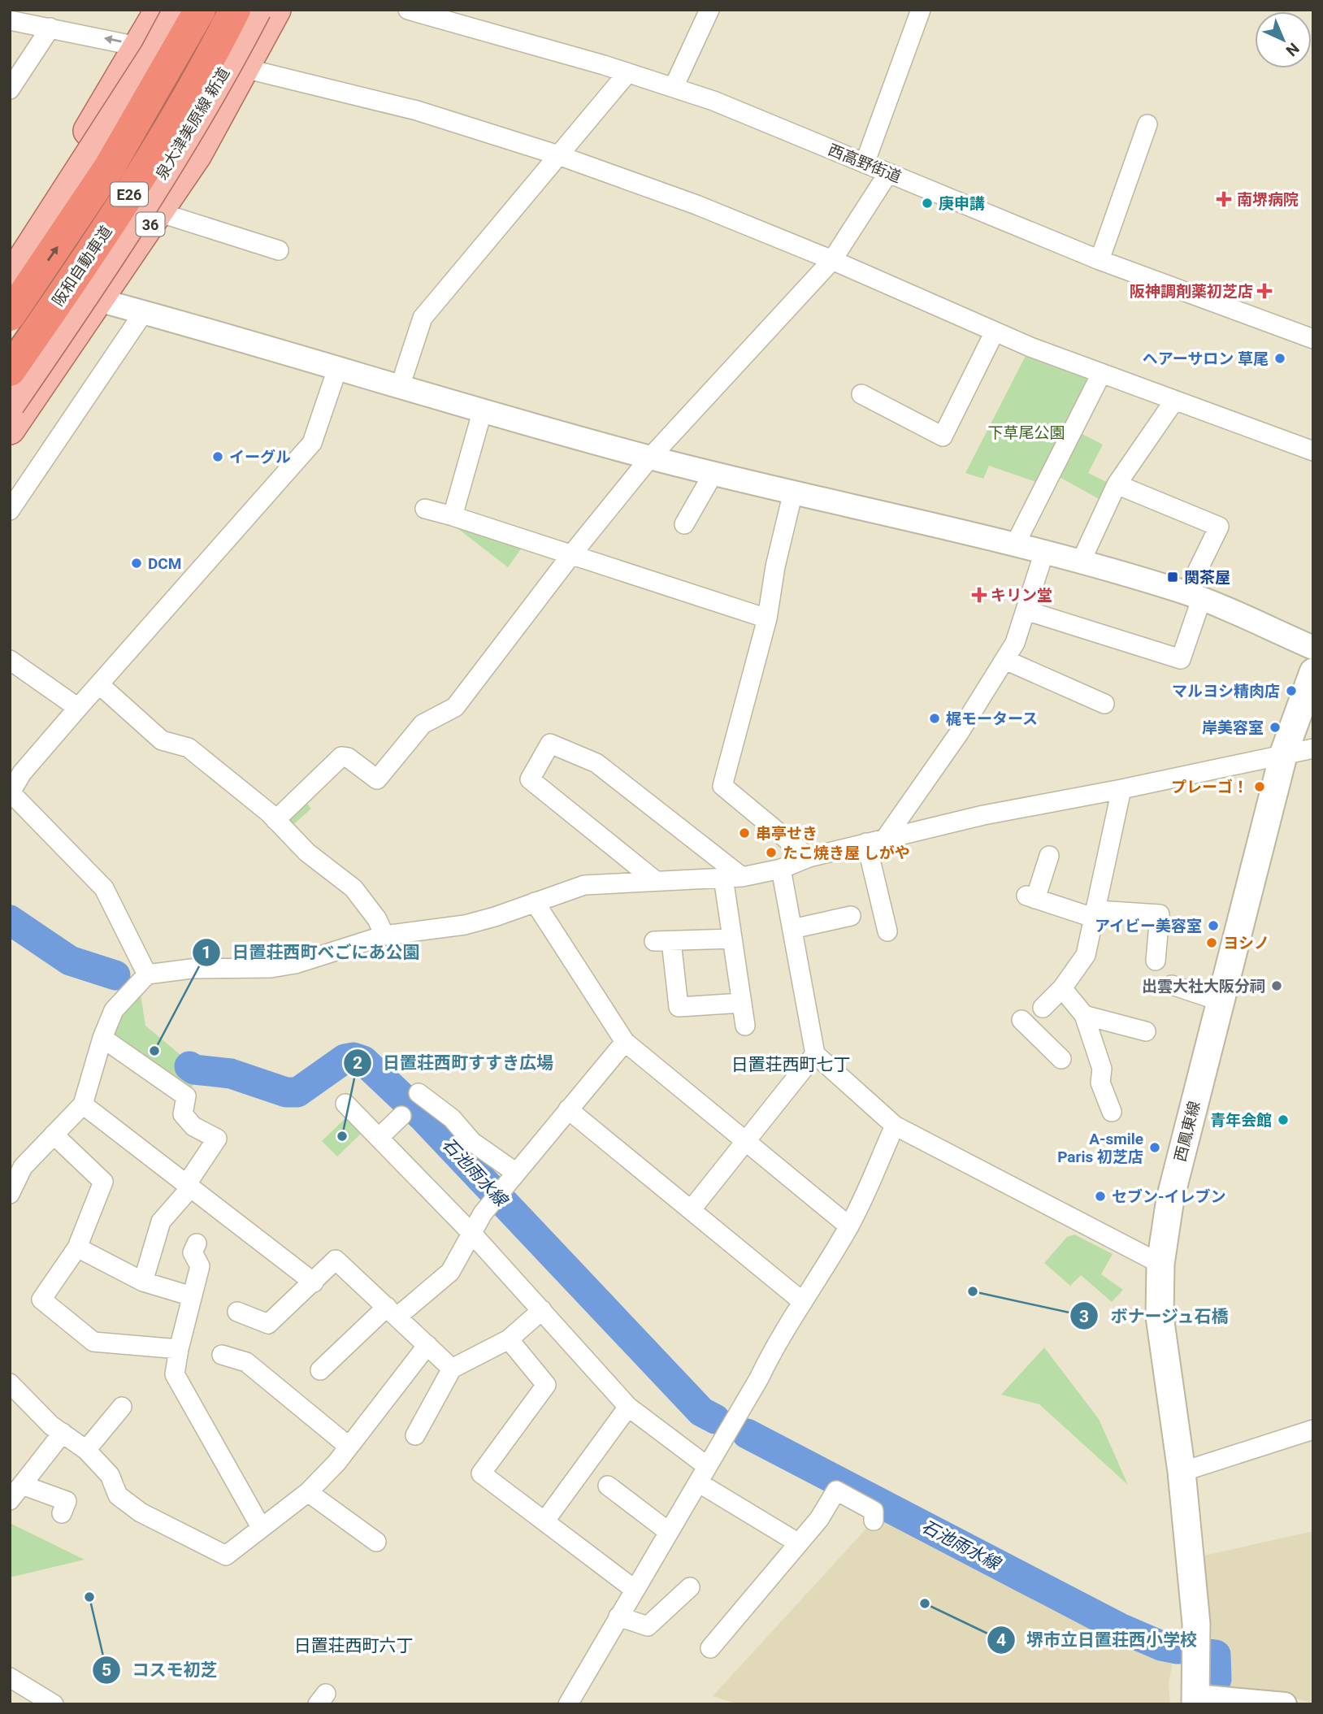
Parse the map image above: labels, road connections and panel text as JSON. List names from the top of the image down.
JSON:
{
  "streets": {
    "highway": ["E26", "阪和自動車道"],
    "main road": ["泉大津美原線 新道", "36", "西鳳東線"],
    "street": ["西高野街道"]
  },
  "districts": ["日置荘西町七丁", "日置荘西町六丁"],
  "water": ["石池雨水線"],
  "parks": ["下草尾公園"],
  "places": {
    "health": ["南堺病院", "阪神調剤薬初芝店", "キリン堂"],
    "other": [
      "庚申講",
      "ヘアーサロン 草尾",
      "イーグル",
      "DCM",
      "マルヨシ精肉店",
      "梶モータース",
      "岸美容室",
      "プレーゴ！",
      "串亭せき",
      "たこ焼き屋 しがや",
      "アイビー美容室",
      "ヨシノ",
      "出雲大社大阪分祠",
      "日置荘西町べごにあ公園",
      "青年会館",
      "日置荘西町すすき広場",
      "A-smile Paris 初芝店",
      "セブン-イレブン",
      "ボナージュ石橋",
      "コスモ初芝",
      "堺市立日置荘西小学校"
    ],
    "transit": ["関茶屋"]
  },
  "north": "bottom right"
}
